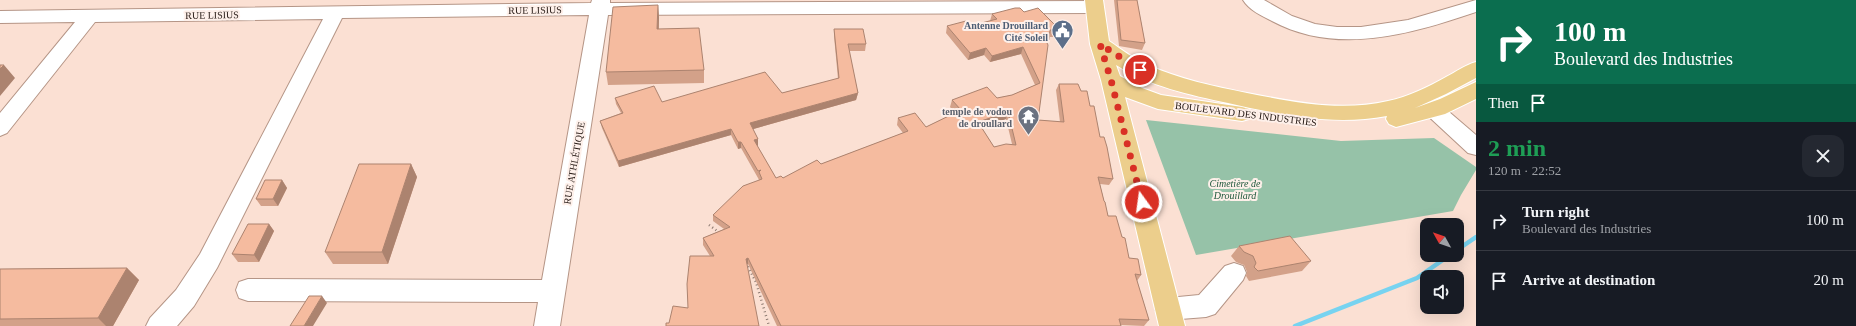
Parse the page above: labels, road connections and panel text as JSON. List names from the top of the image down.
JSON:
{
  "streets": {
    "main road": ["BOULEVARD DES INDUSTRIES"],
    "street": ["RUE LISIUS", "RUE ATHLÉTIQUE"]
  },
  "crossings": [
    ["RUE LISIUS", "RUE ATHLÉTIQUE"]
  ],
  "parks": ["Cimetière de Drouillard"],
  "places": {
    "public building": ["Antenne Drouillard Cité Soleil"],
    "temple": ["temple de vodou de droullard"]
  },
  "north": "top left",
  "page": {
    "turn": ["100 m", "Boulevard des Industries"],
    "then": "Then",
    "heading": ["2 min", "120 m · 22:52"],
    "list": [
      {
        "name": "Turn right",
        "note": "Boulevard des Industries",
        "value": "100 m"
      },
      {
        "name": "Arrive at destination",
        "value": "20 m"
      }
    ]
  }
}
